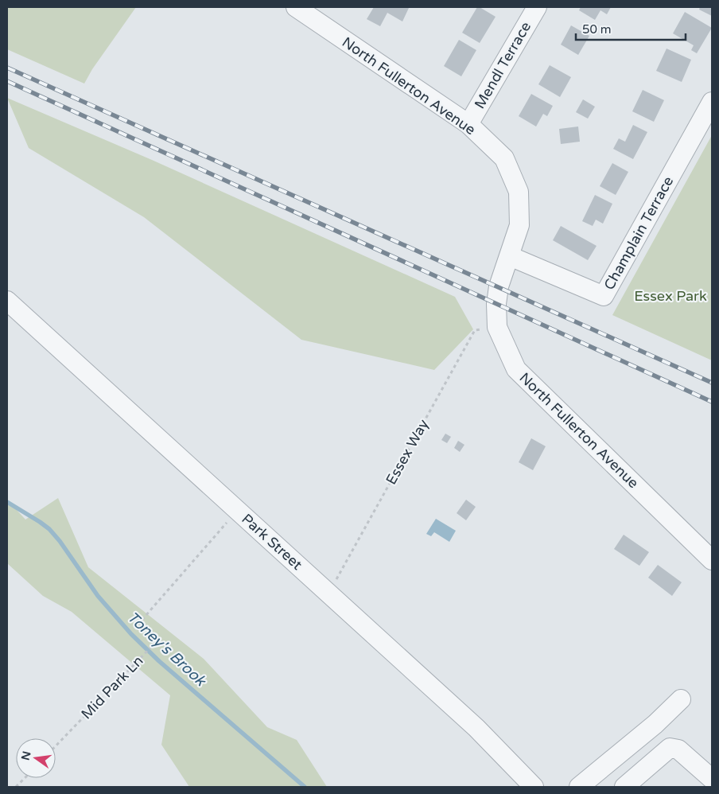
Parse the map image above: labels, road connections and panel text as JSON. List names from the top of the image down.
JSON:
{
  "streets": {
    "street": [
      "Mendl Terrace",
      "North Fullerton Avenue",
      "Champlain Terrace",
      "Park Street"
    ],
    "path": ["Essex Way", "Mid Park Ln"]
  },
  "crossings": [
    ["Mendl Terrace", "North Fullerton Avenue"],
    ["North Fullerton Avenue", "Champlain Terrace"],
    ["North Fullerton Avenue", "Essex Way"],
    ["Essex Way", "Park Street"],
    ["Park Street", "Mid Park Ln"]
  ],
  "water": ["Toney's Brook"],
  "parks": ["Essex Park"],
  "scale_bar": "50 m",
  "north": "left"
}
